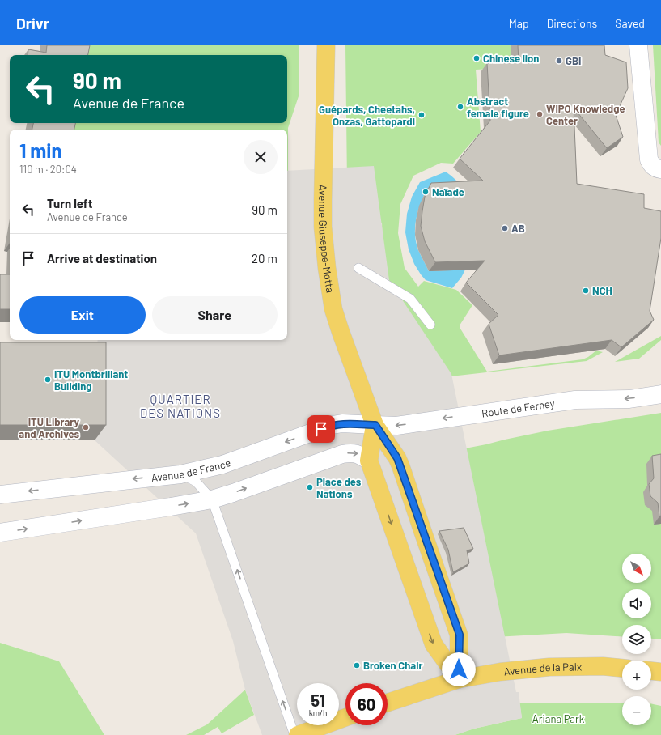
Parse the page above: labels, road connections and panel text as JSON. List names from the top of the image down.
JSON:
{
  "streets": {
    "main road": [
      "Avenue Giuseppe-Motta",
      "Route de Ferney",
      "Avenue de France",
      "Avenue de la Paix"
    ]
  },
  "crossings": [
    ["Avenue Giuseppe-Motta", "Route de Ferney"],
    ["Avenue Giuseppe-Motta", "Avenue de France"],
    ["Route de Ferney", "Avenue de France"]
  ],
  "one_way": ["Route de Ferney"],
  "districts": ["QUARTIER DES NATIONS"],
  "parks": ["Ariana Park"],
  "places": [
    "Chinese lion",
    "GBI",
    "Abstract female figure",
    "WIPO Knowledge Center",
    "Guépards, Cheetahs, Onzas, Gattopardi",
    "Naïade",
    "AB",
    "NCH",
    "ITU Montbrillant Building",
    "ITU Library and Archives",
    "Place des Nations",
    "Broken Chair"
  ],
  "north": "bottom right",
  "page": {
    "header": "Drivr",
    "nav": ["Map", "Directions", "Saved"],
    "turn": ["90 m", "Avenue de France"],
    "heading": ["1 min", "110 m · 20:04"],
    "list": [
      {
        "name": "Turn left",
        "note": "Avenue de France",
        "value": "90 m"
      },
      {
        "name": "Arrive at destination",
        "value": "20 m"
      }
    ],
    "buttons": ["Exit", "Share"],
    "map_buttons": ["+", "−"],
    "speed": "51 km/h",
    "limit": "60"
  }
}
